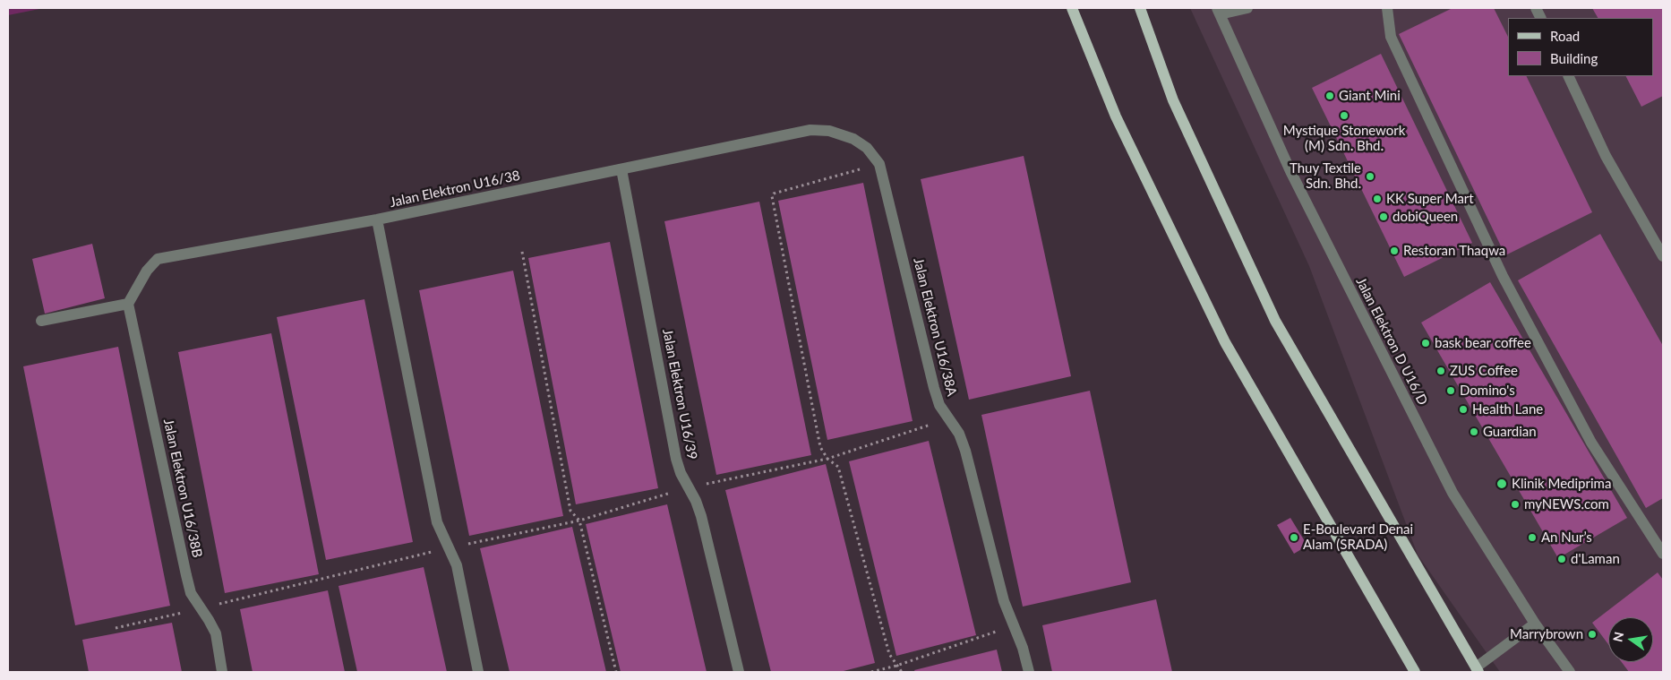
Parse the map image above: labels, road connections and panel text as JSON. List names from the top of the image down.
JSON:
{
  "streets": {
    "street": [
      "Jalan Elektron U16/38",
      "Jalan Elektron U16/38A",
      "Jalan Elektron D U16/D",
      "Jalan Elektron U16/39",
      "Jalan Elektron U16/38B"
    ]
  },
  "crossings": [
    ["Jalan Elektron U16/38", "Jalan Elektron U16/38A"],
    ["Jalan Elektron U16/38", "Jalan Elektron U16/39"],
    ["Jalan Elektron U16/38", "Jalan Elektron U16/38B"]
  ],
  "places": [
    "Giant Mini",
    "Mystique Stonework (M) Sdn. Bhd.",
    "Thuy Textile Sdn. Bhd.",
    "KK Super Mart",
    "dobiQueen",
    "Restoran Thaqwa",
    "bask bear coffee",
    "ZUS Coffee",
    "Domino's",
    "Health Lane",
    "Guardian",
    "Klinik Mediprima",
    "myNEWS.com",
    "E-Boulevard Denai Alam (SRADA)",
    "An Nur’s",
    "d'Laman",
    "Marrybrown"
  ],
  "legend": ["Road", "Building"],
  "north": "left"
}
